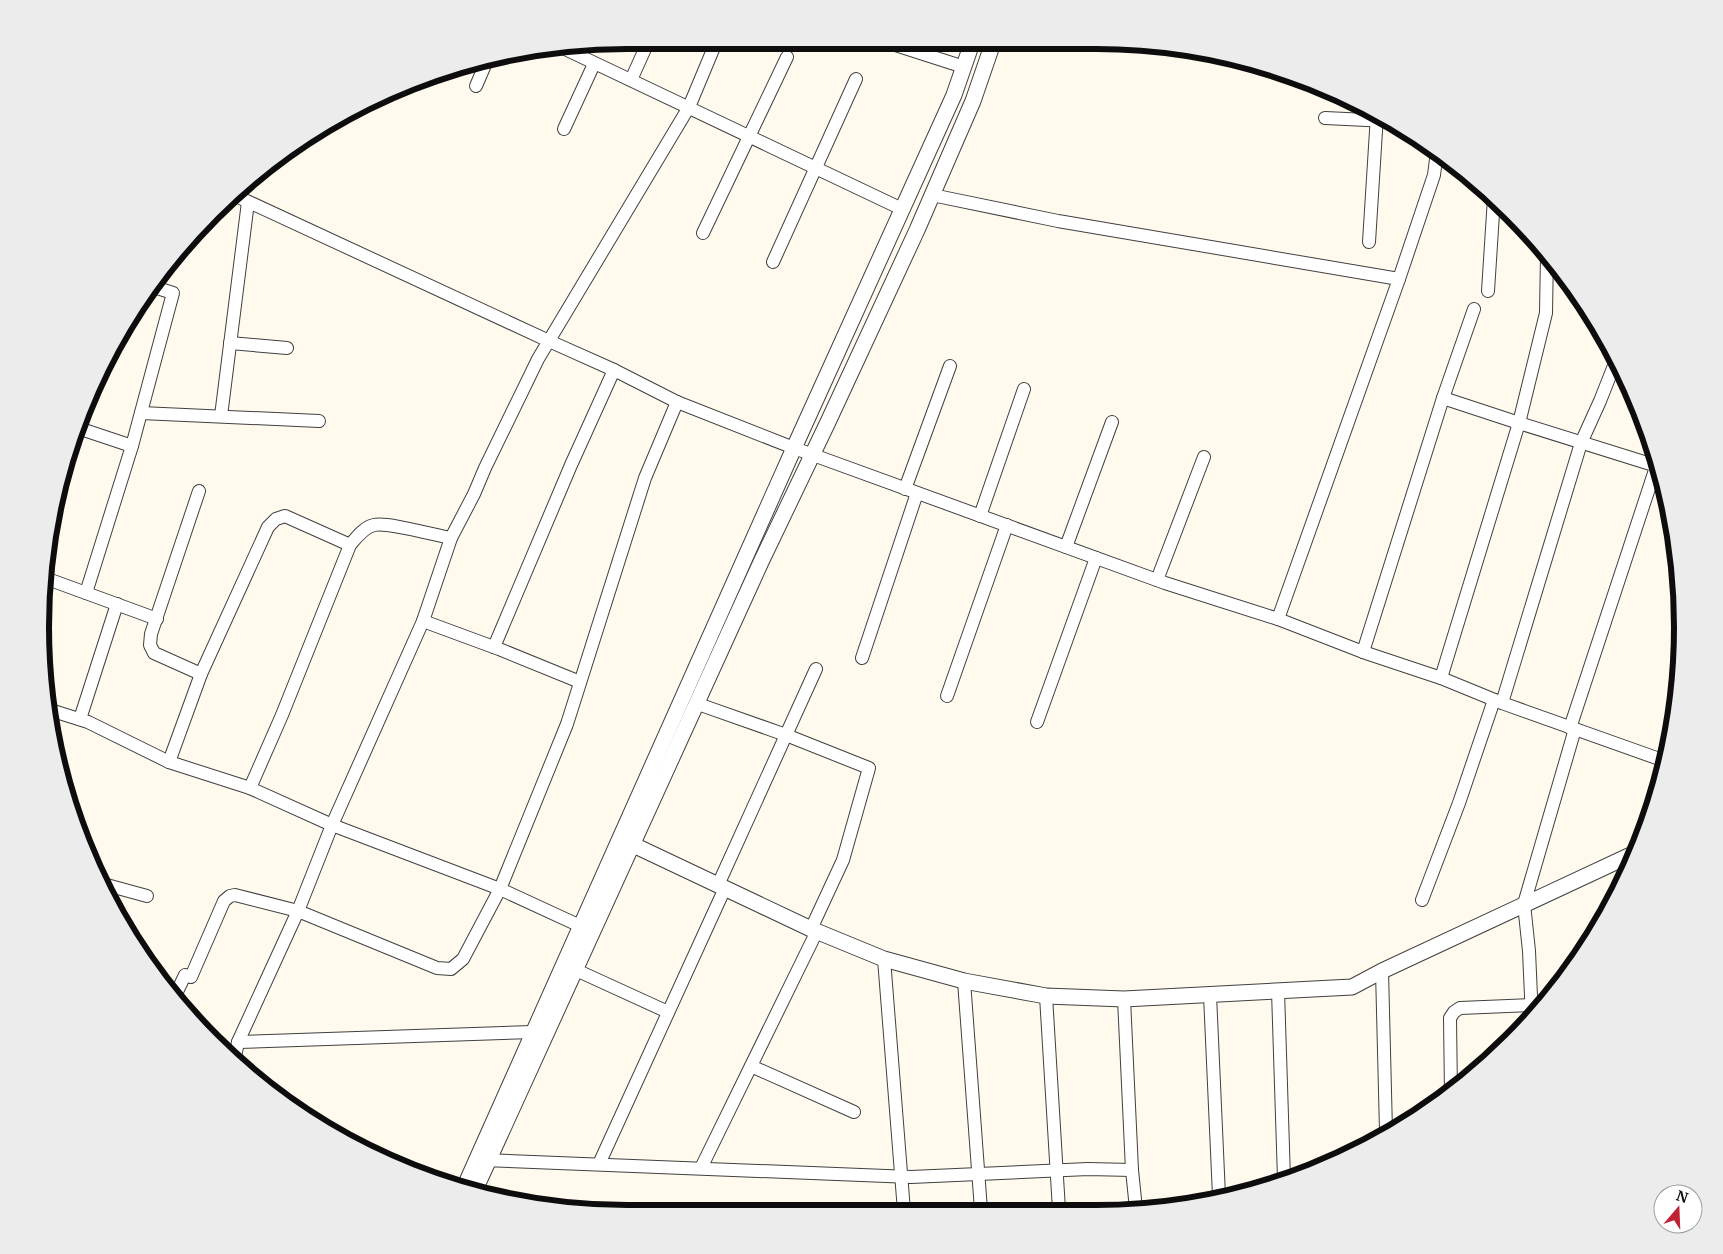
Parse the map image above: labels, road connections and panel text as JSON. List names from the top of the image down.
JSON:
{
  "north": "top"
}
